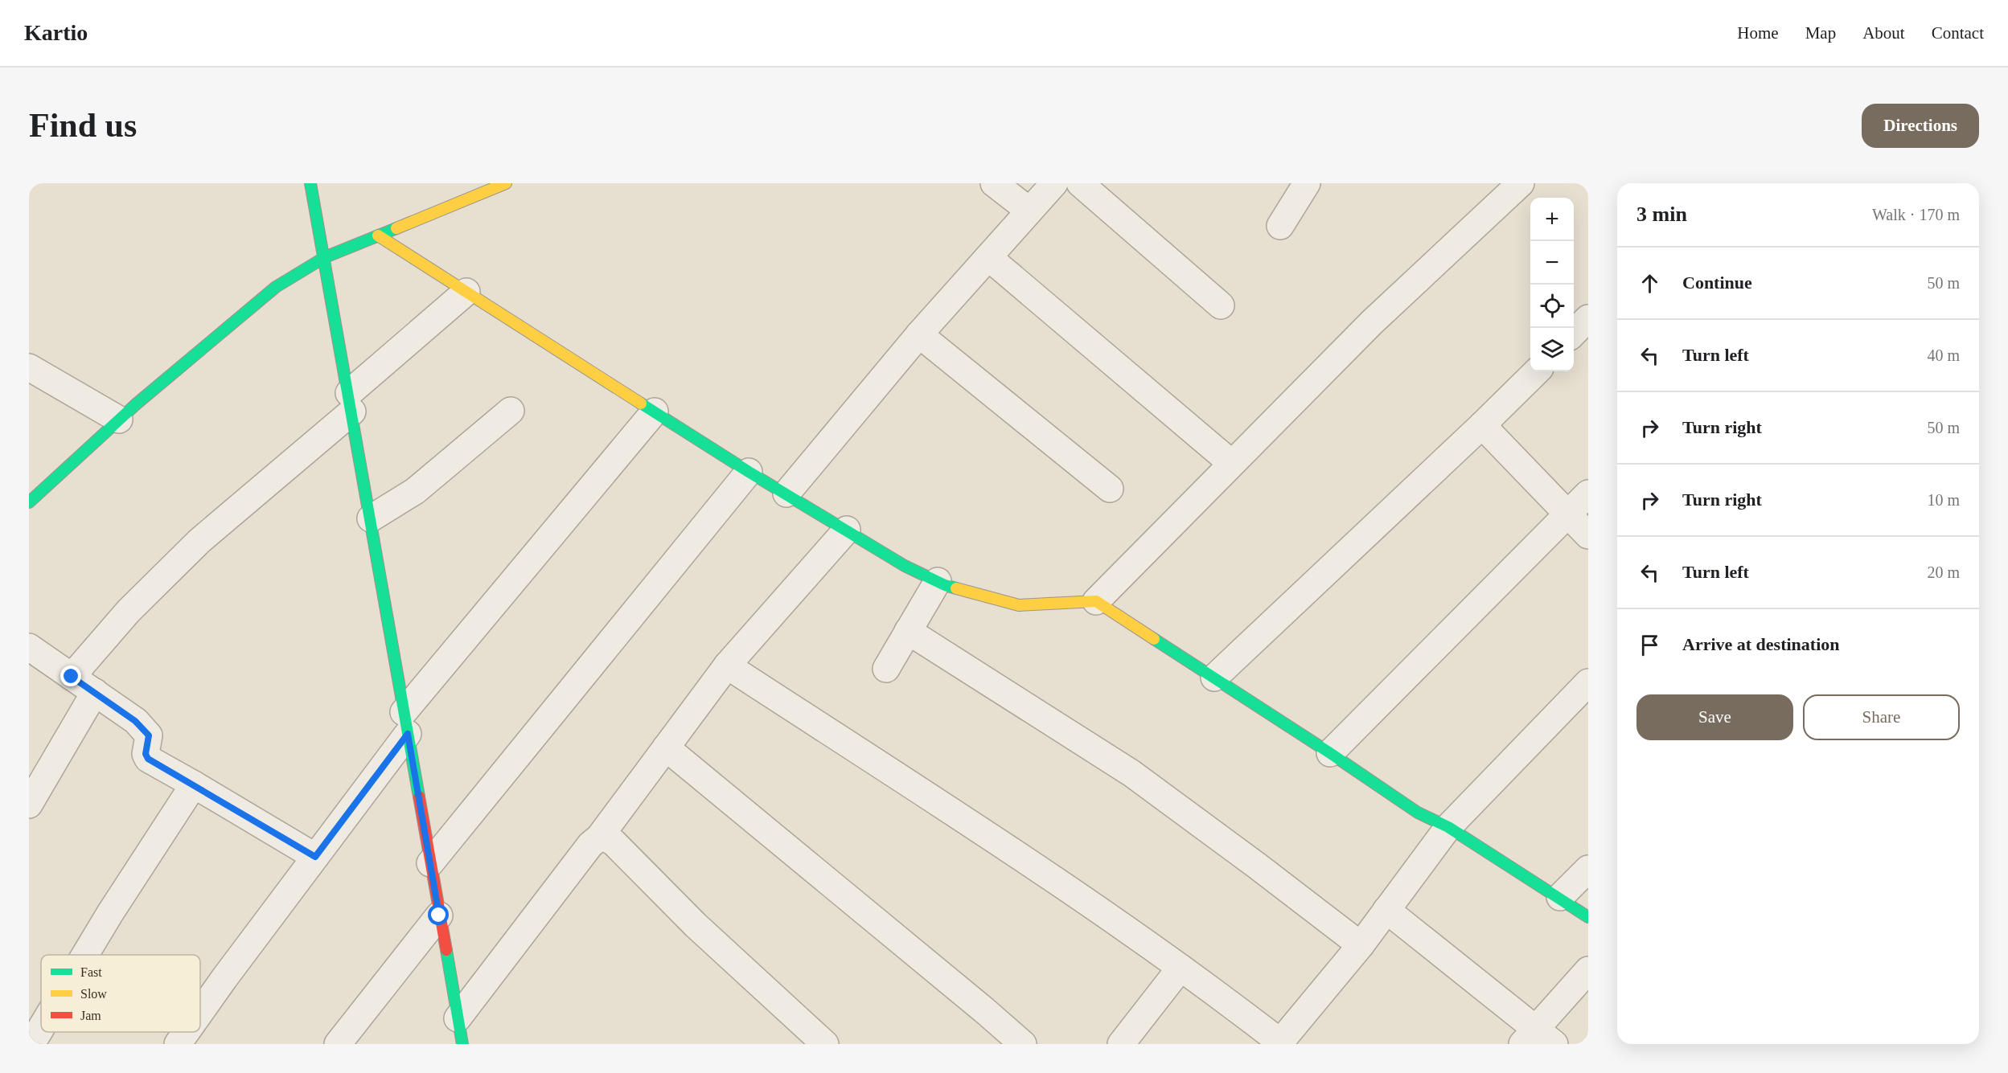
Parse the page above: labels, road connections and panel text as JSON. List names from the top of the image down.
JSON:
{
  "legend": ["Fast", "Slow", "Jam"],
  "page": {
    "header": "Kartio",
    "nav": [
      "Home",
      "Map",
      "About",
      "Contact"
    ],
    "buttons": [
      "Directions",
      ["Save", "Share"]
    ],
    "title": "Find us",
    "heading": ["3 min", "Walk · 170 m"],
    "map_buttons": ["+", "−"],
    "list": [
      ["Continue", "50 m"],
      ["Turn left", "40 m"],
      ["Turn right", "50 m"],
      ["Turn right", "10 m"],
      ["Turn left", "20 m"],
      "Arrive at destination"
    ]
  }
}
